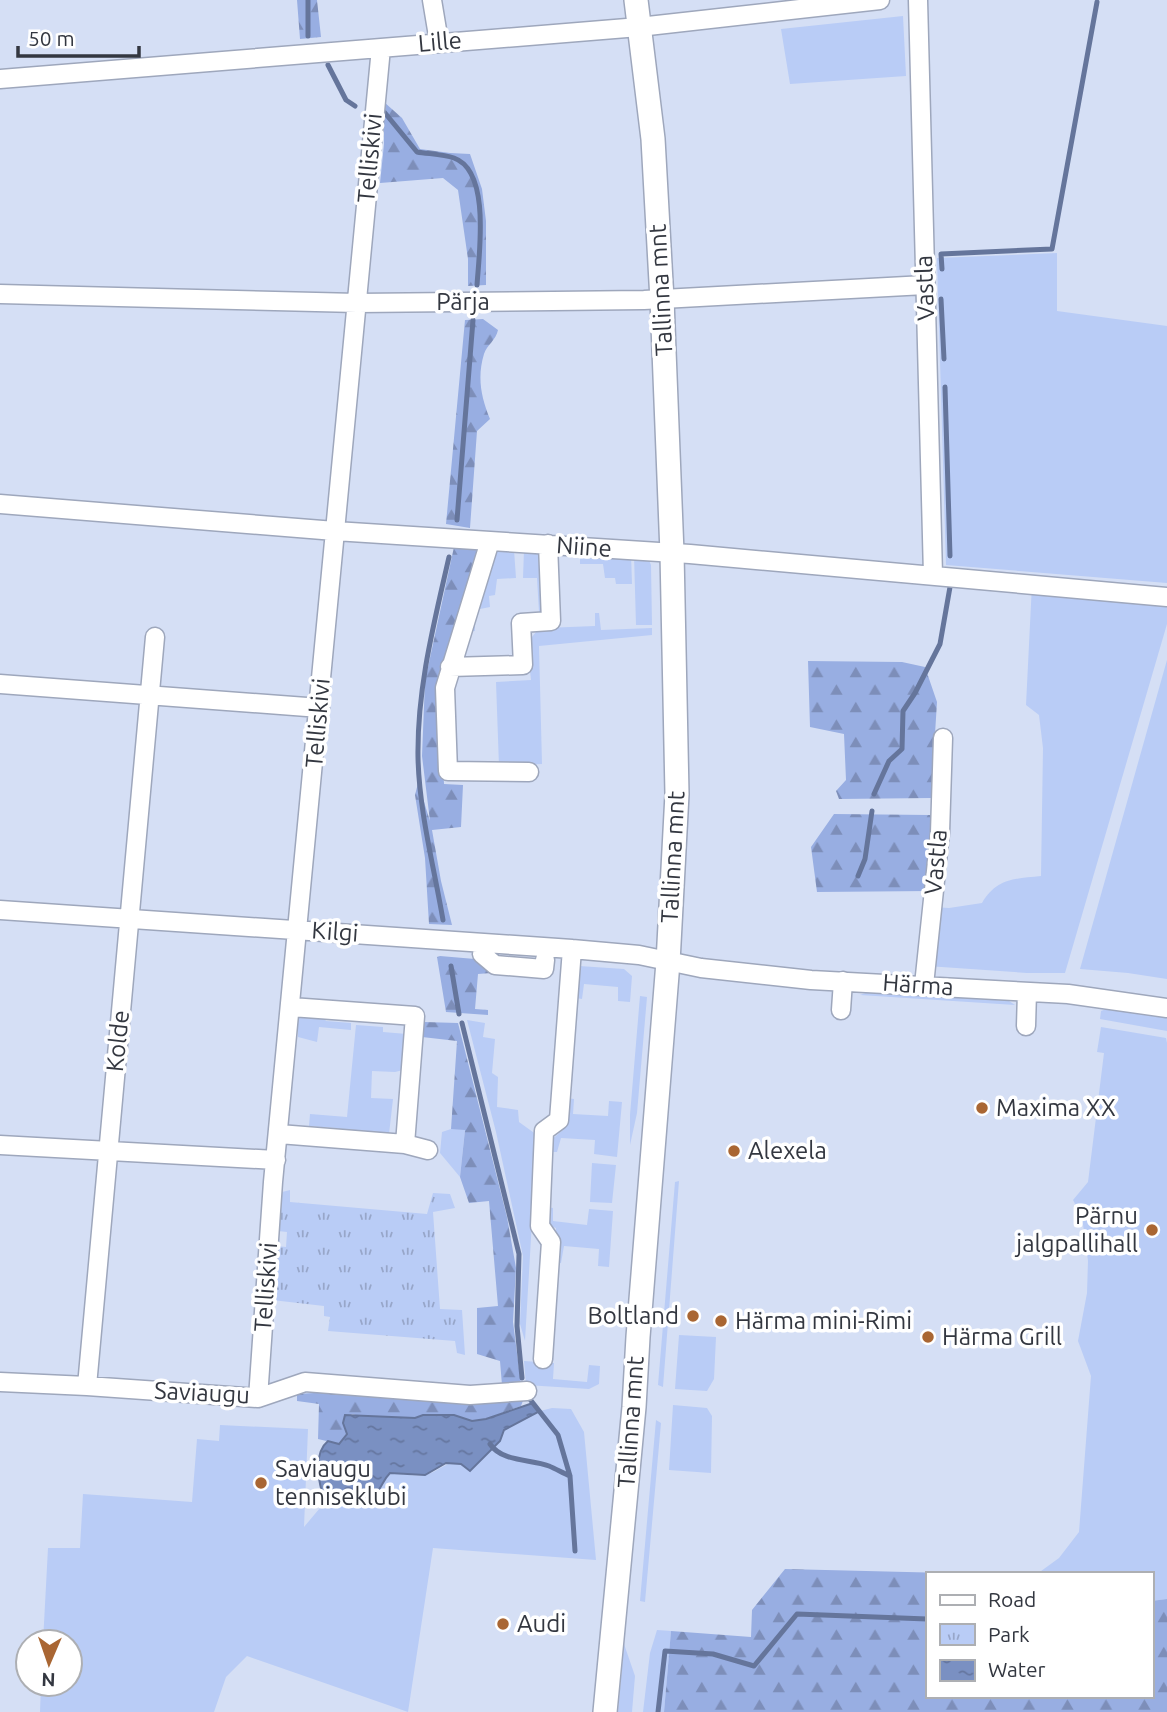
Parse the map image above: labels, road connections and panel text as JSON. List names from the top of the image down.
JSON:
{
  "streets": {
    "main road": ["Tallinna mnt"],
    "street": [
      "Lille",
      "Telliskivi",
      "Vastla",
      "Pärja",
      "Niine",
      "Kilgi",
      "Härma",
      "Kolde",
      "Saviaugu"
    ]
  },
  "crossings": [
    ["Lille", "Telliskivi"],
    ["Lille", "Tallinna mnt"],
    ["Telliskivi", "Pärja"],
    ["Telliskivi", "Niine"],
    ["Telliskivi", "Kilgi"],
    ["Telliskivi", "Saviaugu"],
    ["Vastla", "Pärja"],
    ["Vastla", "Niine"],
    ["Vastla", "Härma"],
    ["Tallinna mnt", "Pärja"],
    ["Tallinna mnt", "Niine"],
    ["Tallinna mnt", "Kilgi"],
    ["Tallinna mnt", "Härma"],
    ["Kilgi", "Härma"],
    ["Kilgi", "Kolde"],
    ["Kolde", "Saviaugu"]
  ],
  "places": [
    "Maxima XX",
    "Alexela",
    "Pärnu jalgpallihall",
    "Boltland",
    "Härma mini-Rimi",
    "Härma Grill",
    "Saviaugu tenniseklubi",
    "Audi"
  ],
  "legend": ["Road", "Park", "Water"],
  "scale_bar": "50 m",
  "north": "bottom"
}
